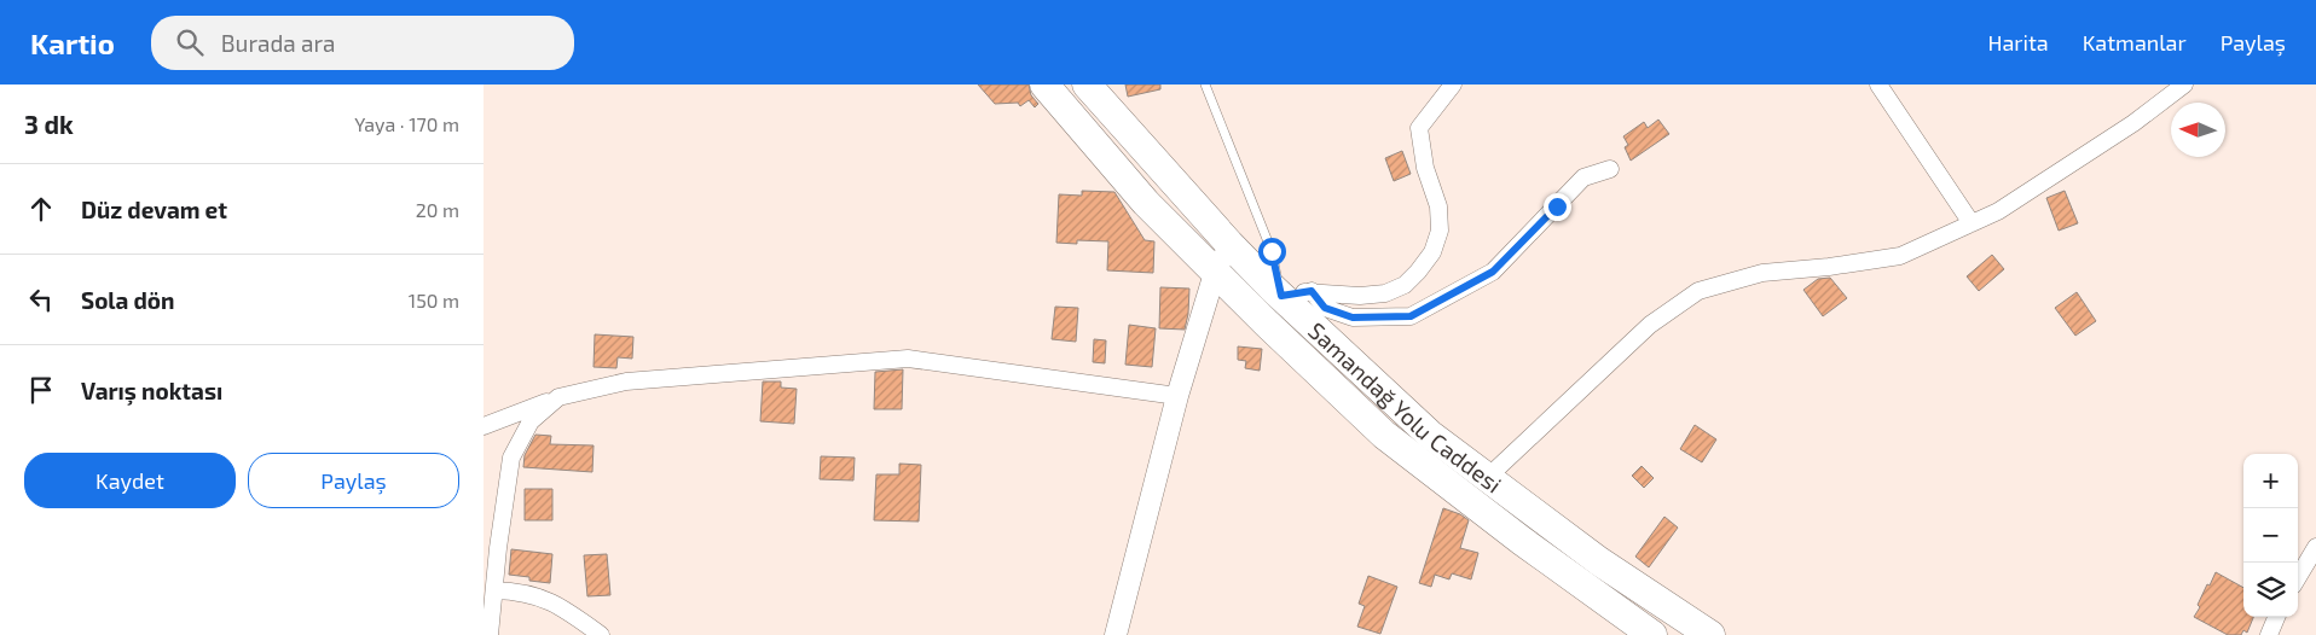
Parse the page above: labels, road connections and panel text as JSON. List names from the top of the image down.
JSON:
{
  "streets": {
    "highway": ["Samandağ Yolu Caddesi"]
  },
  "north": "left",
  "page": {
    "header": "Kartio",
    "search": "Burada ara",
    "nav": ["Harita", "Katmanlar", "Paylaş"],
    "heading": ["3 dk", "Yaya · 170 m"],
    "list": [
      ["Düz devam et", "20 m"],
      ["Sola dön", "150 m"],
      "Varış noktası"
    ],
    "buttons": ["Kaydet", "Paylaş"],
    "map_buttons": ["+", "−"]
  }
}
